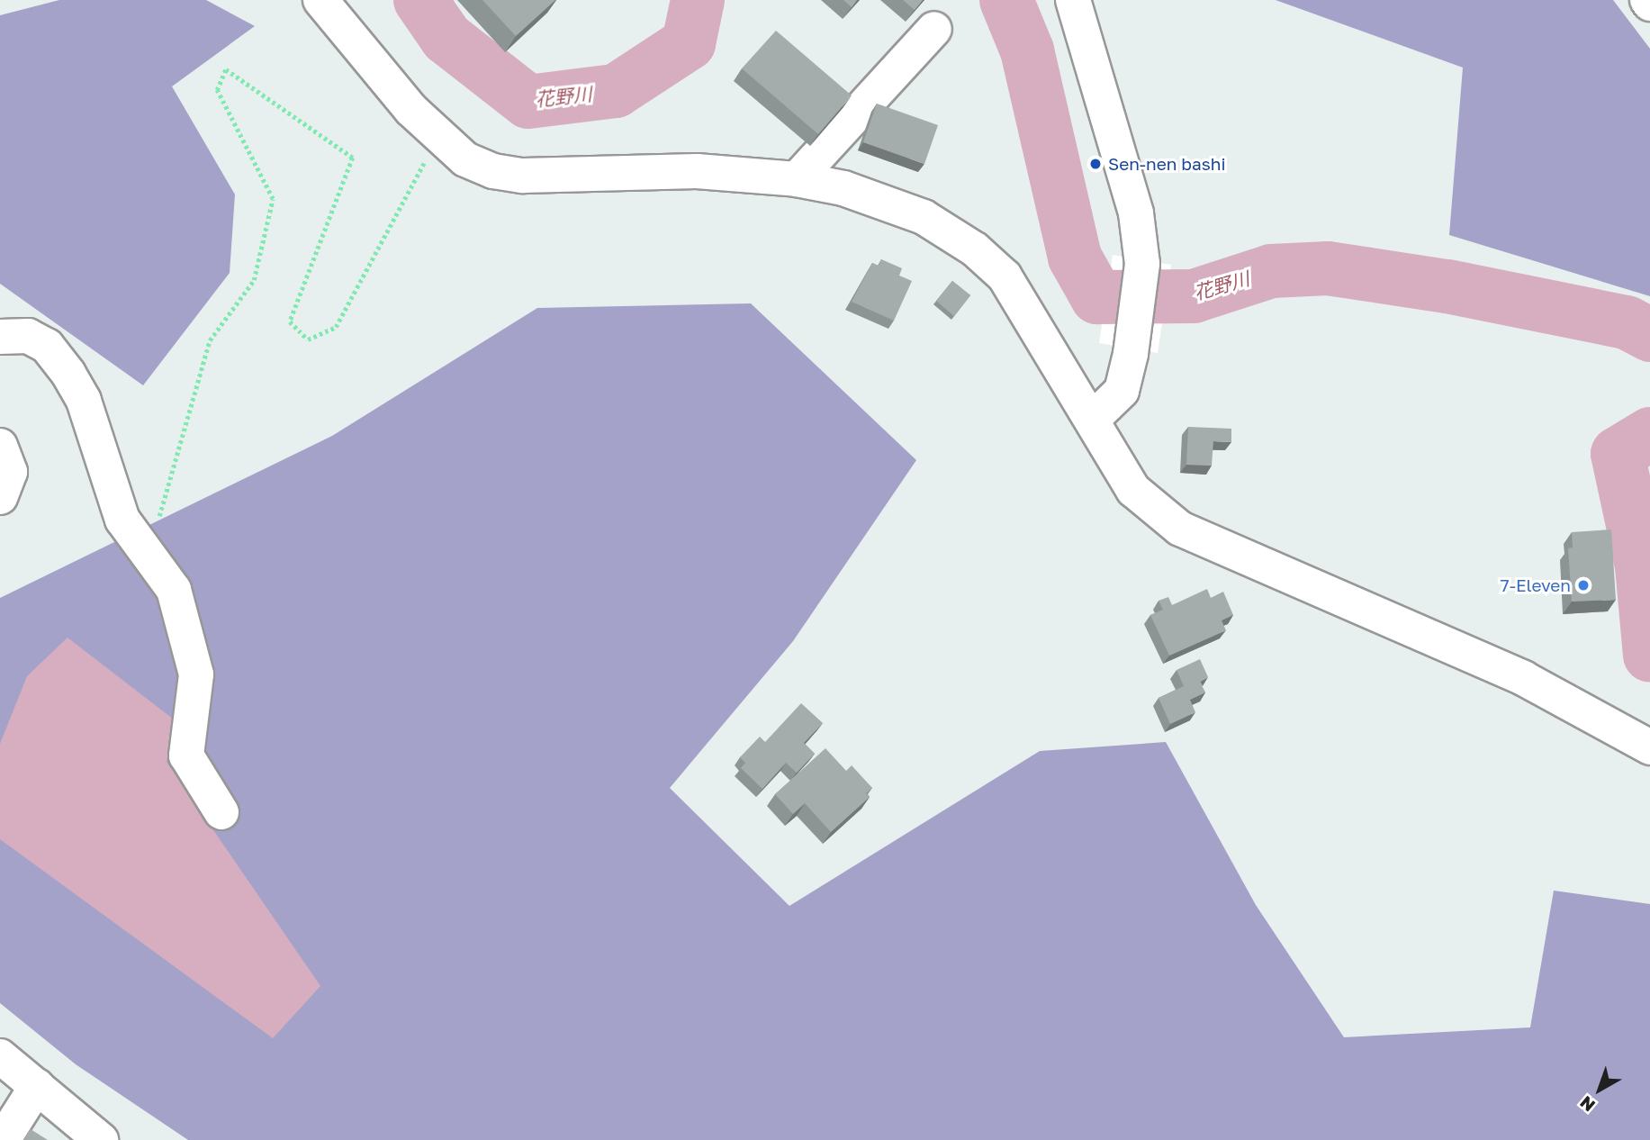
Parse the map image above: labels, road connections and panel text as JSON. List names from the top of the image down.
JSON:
{
  "water": ["花野川"],
  "places": ["Sen-nen bashi", "7-Eleven"],
  "north": "bottom left"
}
